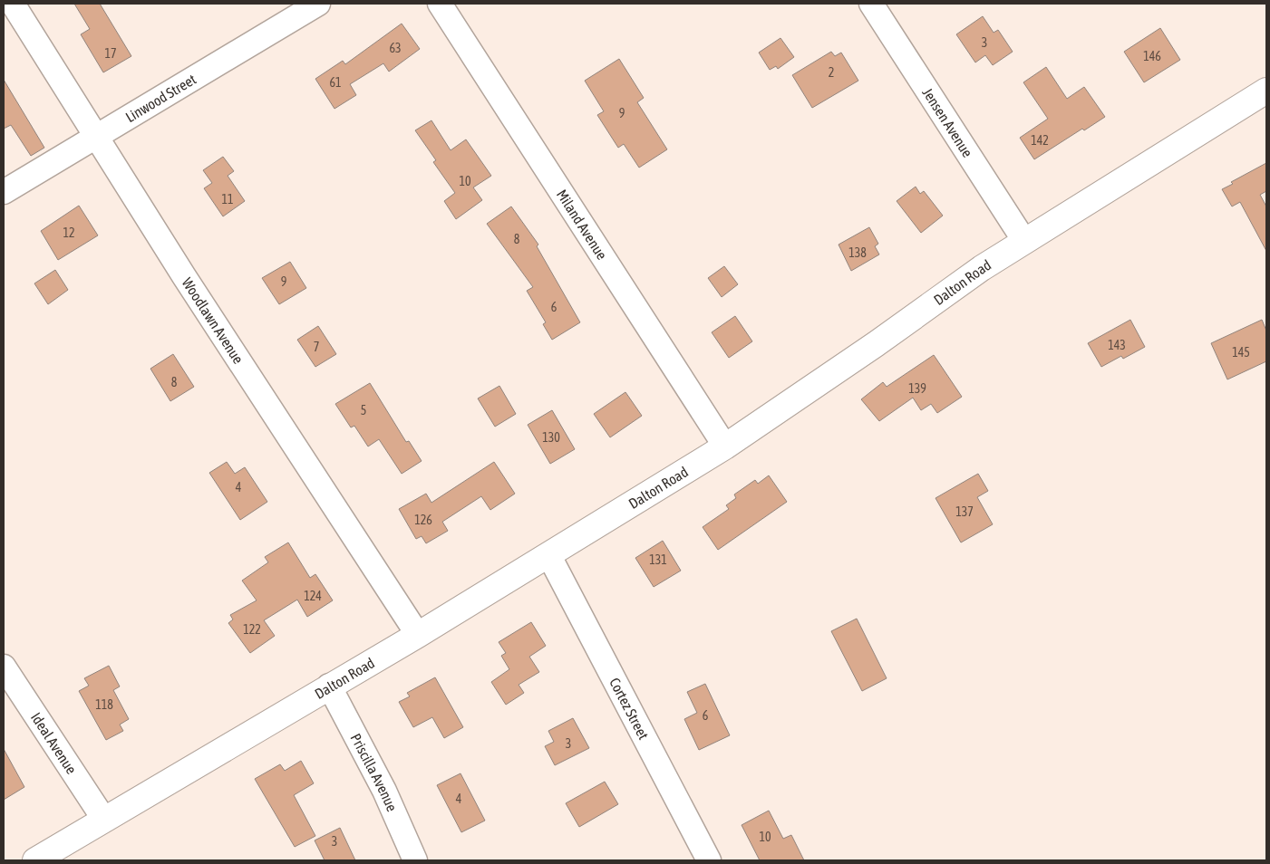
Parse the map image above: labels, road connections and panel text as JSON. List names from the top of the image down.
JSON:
{
  "streets": {
    "street": [
      "Linwood Street",
      "Jensen Avenue",
      "Miland Avenue",
      "Dalton Road",
      "Woodlawn Avenue",
      "Cortez Street",
      "Ideal Avenue",
      "Priscilla Avenue"
    ]
  },
  "crossings": [
    ["Linwood Street", "Woodlawn Avenue"],
    ["Jensen Avenue", "Dalton Road"],
    ["Miland Avenue", "Dalton Road"],
    ["Dalton Road", "Woodlawn Avenue"],
    ["Dalton Road", "Cortez Street"],
    ["Dalton Road", "Ideal Avenue"],
    ["Dalton Road", "Priscilla Avenue"]
  ],
  "house_numbers": [
    "3",
    "63",
    "17",
    "146",
    "2",
    "61",
    "9",
    "142",
    "10",
    "11",
    "12",
    "8",
    "138",
    "9",
    "6",
    "143",
    "7",
    "145",
    "8",
    "139",
    "5",
    "130",
    "4",
    "137",
    "126",
    "131",
    "124",
    "122",
    "118",
    "6",
    "3",
    "4",
    "10",
    "3"
  ]
}
